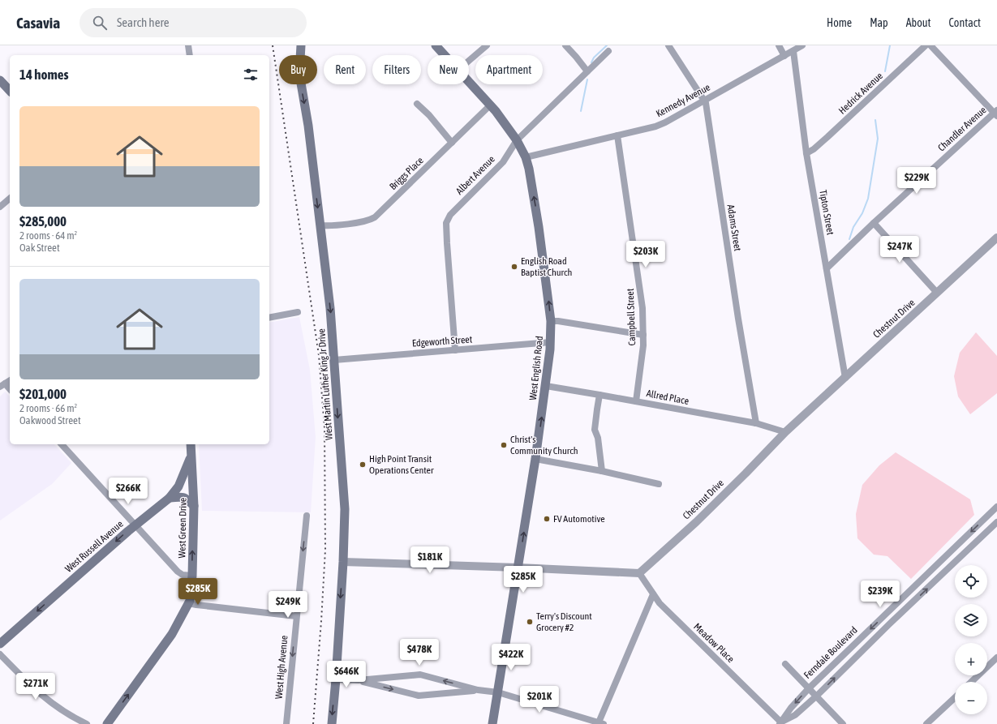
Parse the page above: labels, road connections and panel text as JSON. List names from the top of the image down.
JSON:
{
  "streets": {
    "main road": [
      "West English Road",
      "West Martin Luther King Jr Drive",
      "West Green Drive",
      "West Russell Avenue"
    ],
    "street": [
      "Hedrick Avenue",
      "Kennedy Avenue",
      "Chandler Avenue",
      "Briggs Place",
      "Albert Avenue",
      "Tipton Street",
      "Adams Street",
      "Campbell Street",
      "Chestnut Drive",
      "Edgeworth Street",
      "Allred Place",
      "Meadow Place",
      "Ferndale Boulevard",
      "West High Avenue"
    ]
  },
  "crossings": [
    ["Hedrick Avenue", "Tipton Street"],
    ["Kennedy Avenue", "Tipton Street"],
    ["Kennedy Avenue", "Adams Street"],
    ["Kennedy Avenue", "Campbell Street"],
    ["Kennedy Avenue", "West English Road"],
    ["Chandler Avenue", "Tipton Street"],
    ["Briggs Place", "West English Road"],
    ["Briggs Place", "West Martin Luther King Jr Drive"],
    ["Albert Avenue", "Edgeworth Street"],
    ["Albert Avenue", "West English Road"],
    ["Tipton Street", "Chestnut Drive"],
    ["Adams Street", "Allred Place"],
    ["Campbell Street", "Allred Place"],
    ["Chestnut Drive", "Allred Place"],
    ["Chestnut Drive", "Meadow Place"],
    ["Edgeworth Street", "West English Road"],
    ["Edgeworth Street", "West Martin Luther King Jr Drive"],
    ["West English Road", "Allred Place"],
    ["West Green Drive", "West Russell Avenue"],
    ["Meadow Place", "Ferndale Boulevard"]
  ],
  "one_way": [
    "West English Road",
    "West Martin Luther King Jr Drive",
    "West Green Drive",
    "West Russell Avenue",
    "West High Avenue"
  ],
  "places": [
    "English Road Baptist Church",
    "Christ's Community Church",
    "High Point Transit Operations Center",
    "FV Automotive",
    "Terry's Discount Grocery #2"
  ],
  "page": {
    "header": "Casavia",
    "search": "Search here",
    "nav": [
      "Home",
      "Map",
      "About",
      "Contact"
    ],
    "chip": [
      "Buy",
      "Rent",
      "Filters",
      "New",
      "Apartment"
    ],
    "heading": "14 homes",
    "list": [
      {
        "name": "$285,000",
        "note": "2 rooms · 64 m² · Oak Street"
      },
      {
        "name": "$201,000",
        "note": "2 rooms · 66 m² · Oakwood Street"
      }
    ],
    "price": [
      "$229K",
      "$247K",
      "$203K",
      "$266K",
      "$181K",
      "$285K",
      "$285K",
      "$239K",
      "$249K",
      "$478K",
      "$422K",
      "$646K",
      "$271K",
      "$201K"
    ],
    "map_buttons": ["+", "−"]
  }
}
